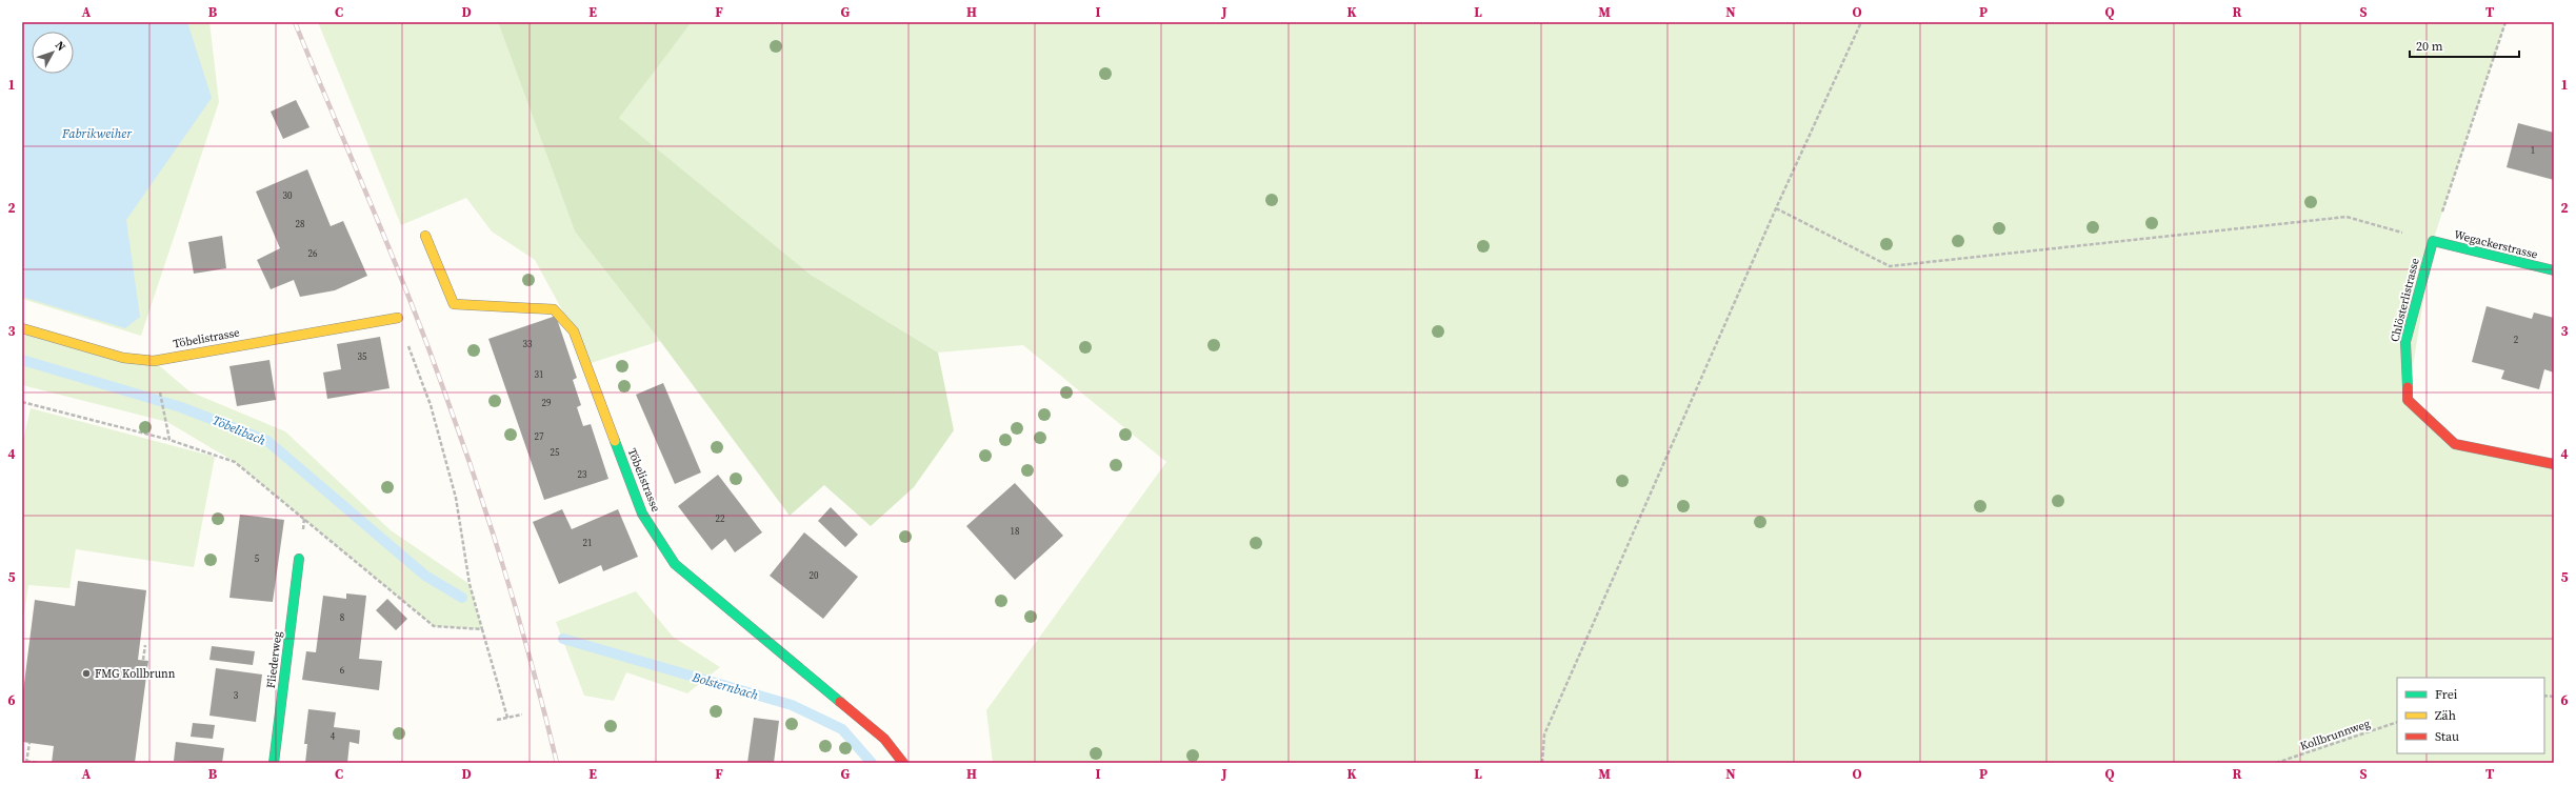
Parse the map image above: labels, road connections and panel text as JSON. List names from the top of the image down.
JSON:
{
  "streets": {
    "street": [
      "Wegackerstrasse",
      "Chlösterlistrasse",
      "Töbelistrasse",
      "Fliederweg"
    ],
    "path": ["Kollbrunnweg"]
  },
  "crossings": [
    ["Wegackerstrasse", "Chlösterlistrasse"]
  ],
  "water": ["Fabrikweiher", "Töbelibach", "Bolsternbach"],
  "places": ["FMG Kollbrunn"],
  "house_numbers": [
    "1",
    "30",
    "28",
    "26",
    "2",
    "33",
    "35",
    "31",
    "29",
    "27",
    "25",
    "23",
    "22",
    "18",
    "21",
    "5",
    "20",
    "8",
    "6",
    "3",
    "4"
  ],
  "legend": ["Frei", "Zäh", "Stau"],
  "scale_bar": "20 m",
  "north": "top right",
  "grid": {
    "columns": [
      "A",
      "B",
      "C",
      "D",
      "E",
      "F",
      "G",
      "H",
      "I",
      "J",
      "K",
      "L",
      "M",
      "N",
      "O",
      "P",
      "Q",
      "R",
      "S",
      "T"
    ],
    "rows": [
      "1",
      "2",
      "3",
      "4",
      "5",
      "6"
    ]
  }
}
